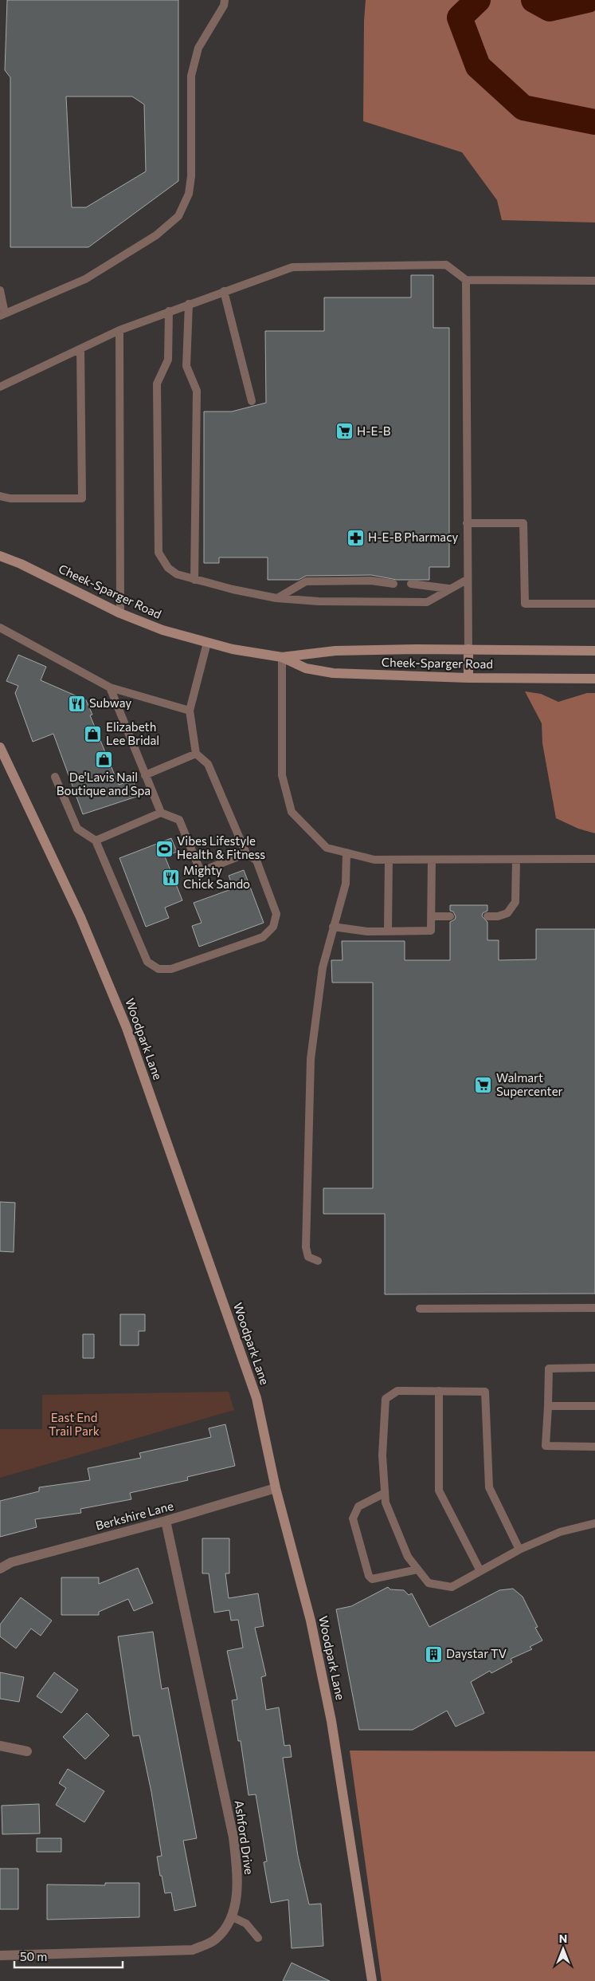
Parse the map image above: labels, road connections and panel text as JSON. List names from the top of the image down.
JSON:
{
  "streets": {
    "street": [
      "Cheek-Sparger Road",
      "Woodpark Lane",
      "Berkshire Lane",
      "Ashford Drive"
    ]
  },
  "crossings": [
    ["Woodpark Lane", "Berkshire Lane"],
    ["Berkshire Lane", "Ashford Drive"]
  ],
  "parks": ["East End Trail Park"],
  "places": {
    "supermarket": ["H-E-B", "Walmart Supercenter"],
    "pharmacy": ["H-E-B Pharmacy"],
    "restaurant": ["Subway", "Mighty Chick Sando"],
    "shop": ["Elizabeth Lee Bridal", "De'Lavis Nail Boutique and Spa"],
    "sports": ["Vibes Lifestyle Health & Fitness"],
    "building": ["Daystar TV"]
  },
  "scale_bar": "50 m",
  "north": "top"
}
